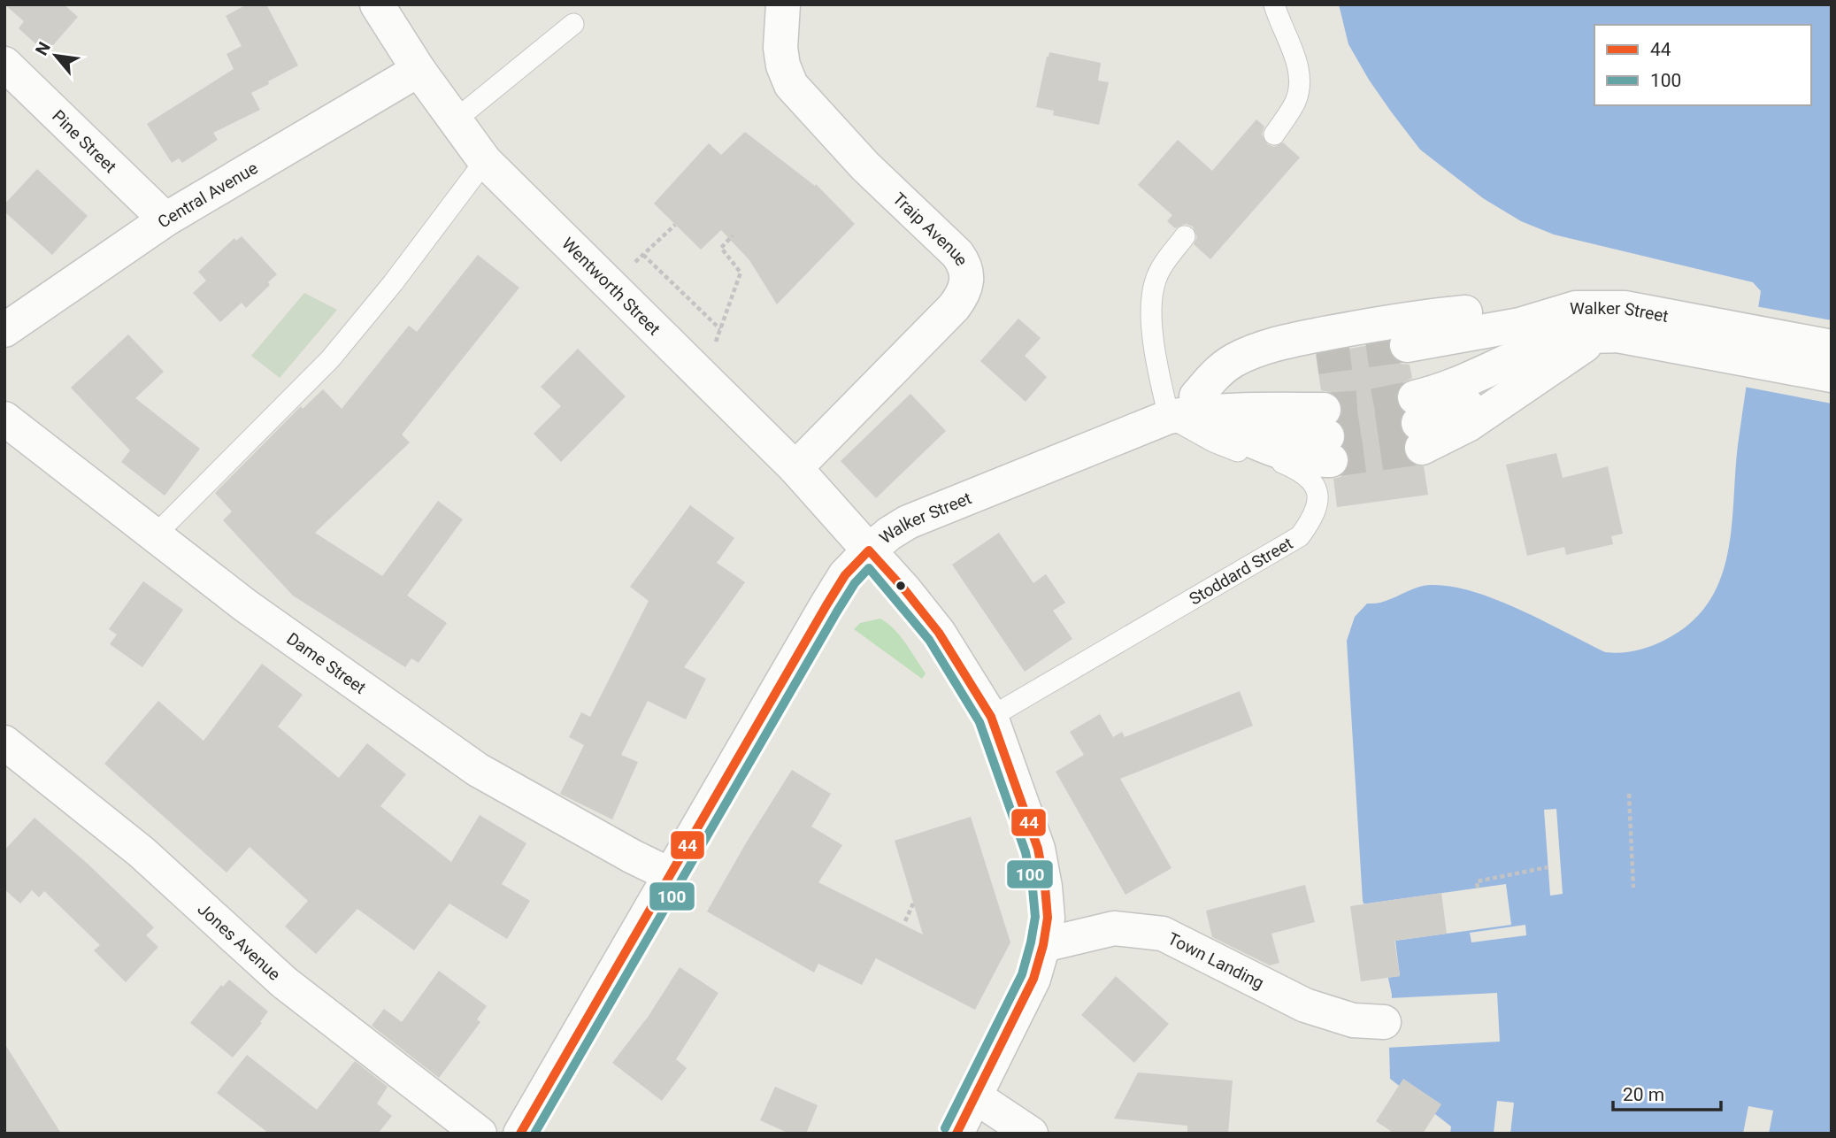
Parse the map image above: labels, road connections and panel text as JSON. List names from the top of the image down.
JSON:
{
  "streets": {
    "street": [
      "Pine Street",
      "Central Avenue",
      "Traip Avenue",
      "Wentworth Street",
      "Walker Street",
      "Dame Street",
      "Jones Avenue",
      "Town Landing"
    ],
    "lane": ["Stoddard Street"]
  },
  "crossings": [
    ["Pine Street", "Central Avenue"],
    ["Central Avenue", "Wentworth Street"],
    ["Traip Avenue", "Wentworth Street"],
    ["Wentworth Street", "Walker Street"],
    ["Wentworth Street", "Stoddard Street"],
    ["Wentworth Street", "Town Landing"],
    ["Walker Street", "Stoddard Street"],
    ["Walker Street", "Dame Street"]
  ],
  "lines": ["transit line 44", "transit line 100"],
  "legend": ["44", "100"],
  "scale_bar": "20 m",
  "north": "top left"
}
